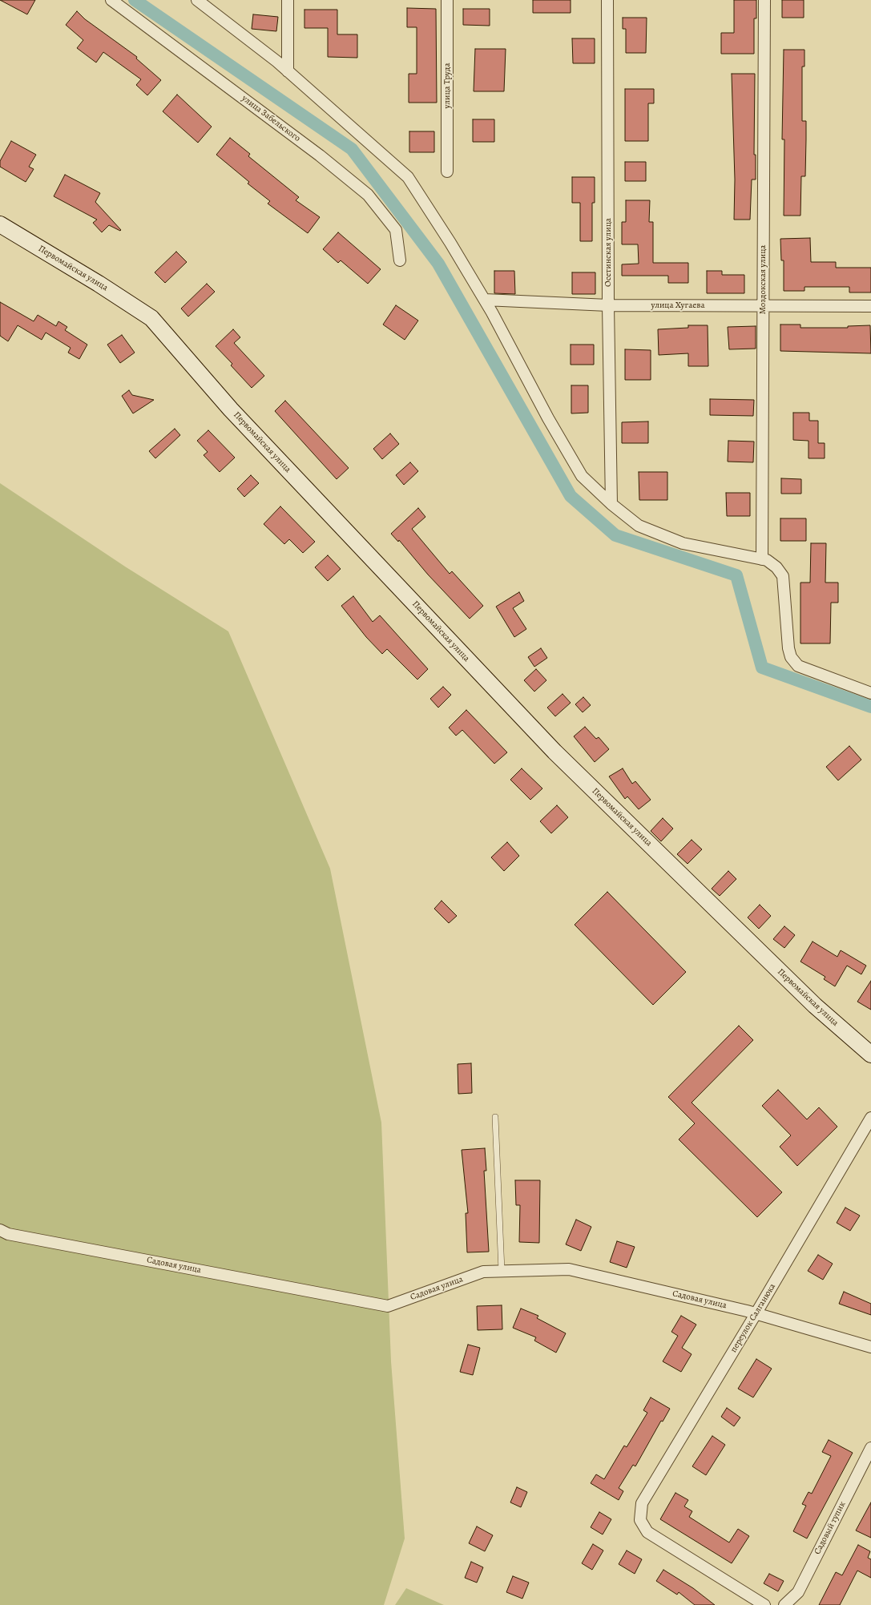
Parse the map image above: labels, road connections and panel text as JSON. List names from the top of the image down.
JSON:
{
  "streets": {
    "main road": ["Первомайская улица"],
    "street": [
      "улица Труда",
      "улица Забельского",
      "Осетинская улица",
      "Моздокская улица",
      "улица Хугаева",
      "Садовая улица",
      "переулок Салганюка",
      "Садовый тупик"
    ]
  },
  "crossings": [
    ["Осетинская улица", "улица Хугаева"],
    ["Моздокская улица", "улица Хугаева"],
    ["Садовая улица", "переулок Салганюка"]
  ]
}
